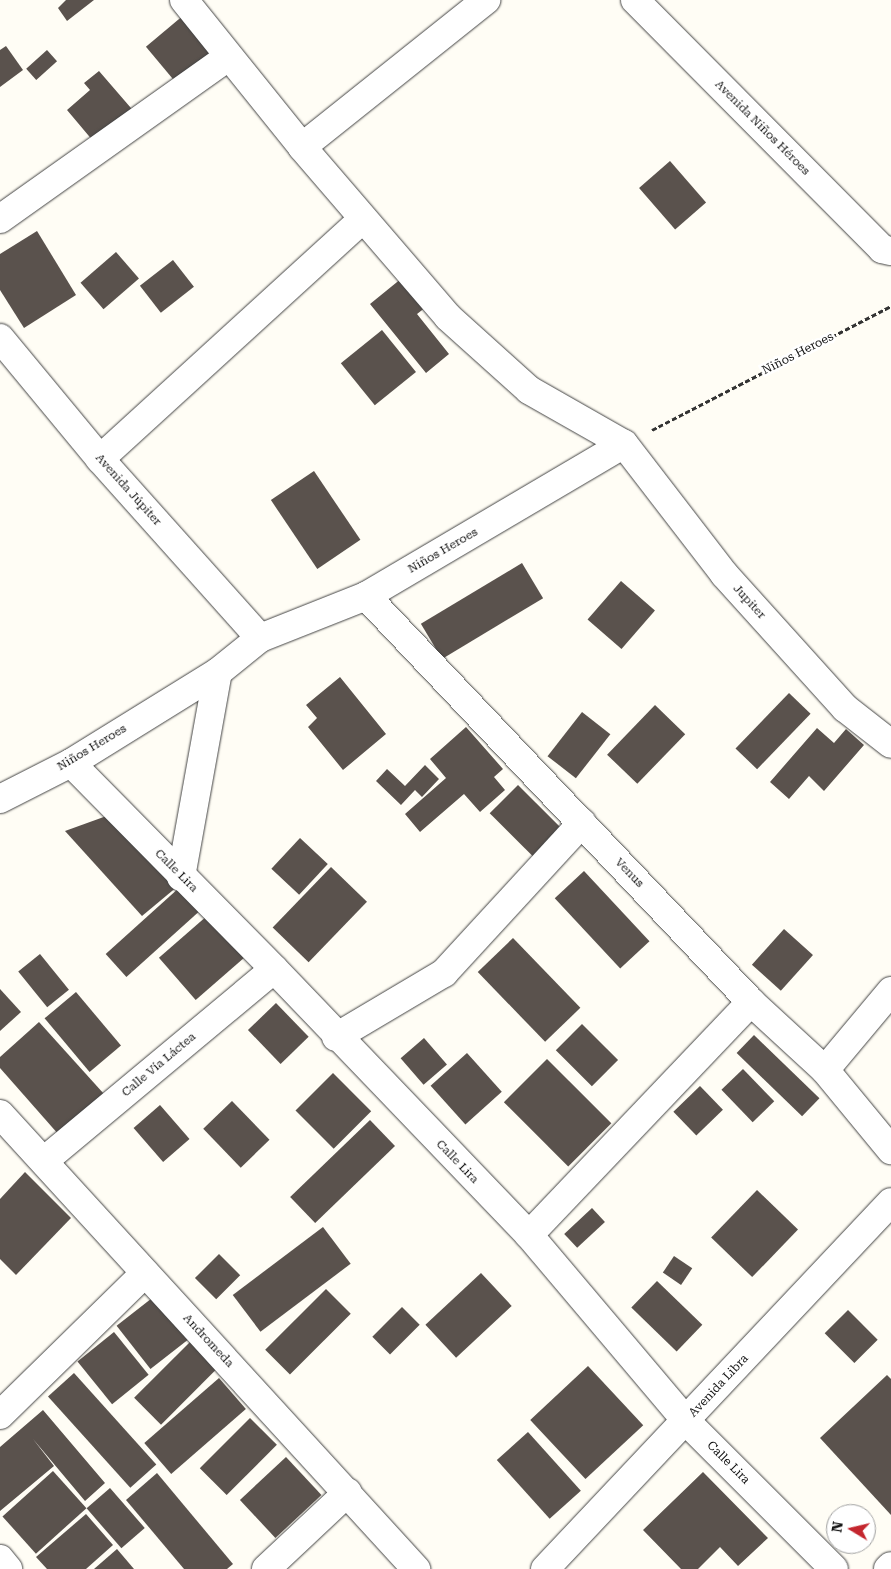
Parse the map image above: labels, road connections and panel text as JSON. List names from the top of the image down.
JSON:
{
  "streets": {
    "street": [
      "Avenida Niños Héroes",
      "Niños Heroes",
      "Avenida Júpiter",
      "Jupiter",
      "Calle Lira",
      "Venus",
      "Calle Vía Láctea",
      "Andromeda",
      "Avenida Libra"
    ]
  },
  "crossings": [
    ["Niños Heroes", "Avenida Júpiter"],
    ["Niños Heroes", "Jupiter"],
    ["Niños Heroes", "Calle Lira"],
    ["Niños Heroes", "Venus"],
    ["Calle Lira", "Calle Vía Láctea"],
    ["Calle Lira", "Avenida Libra"],
    ["Calle Vía Láctea", "Andromeda"]
  ],
  "north": "left"
}
